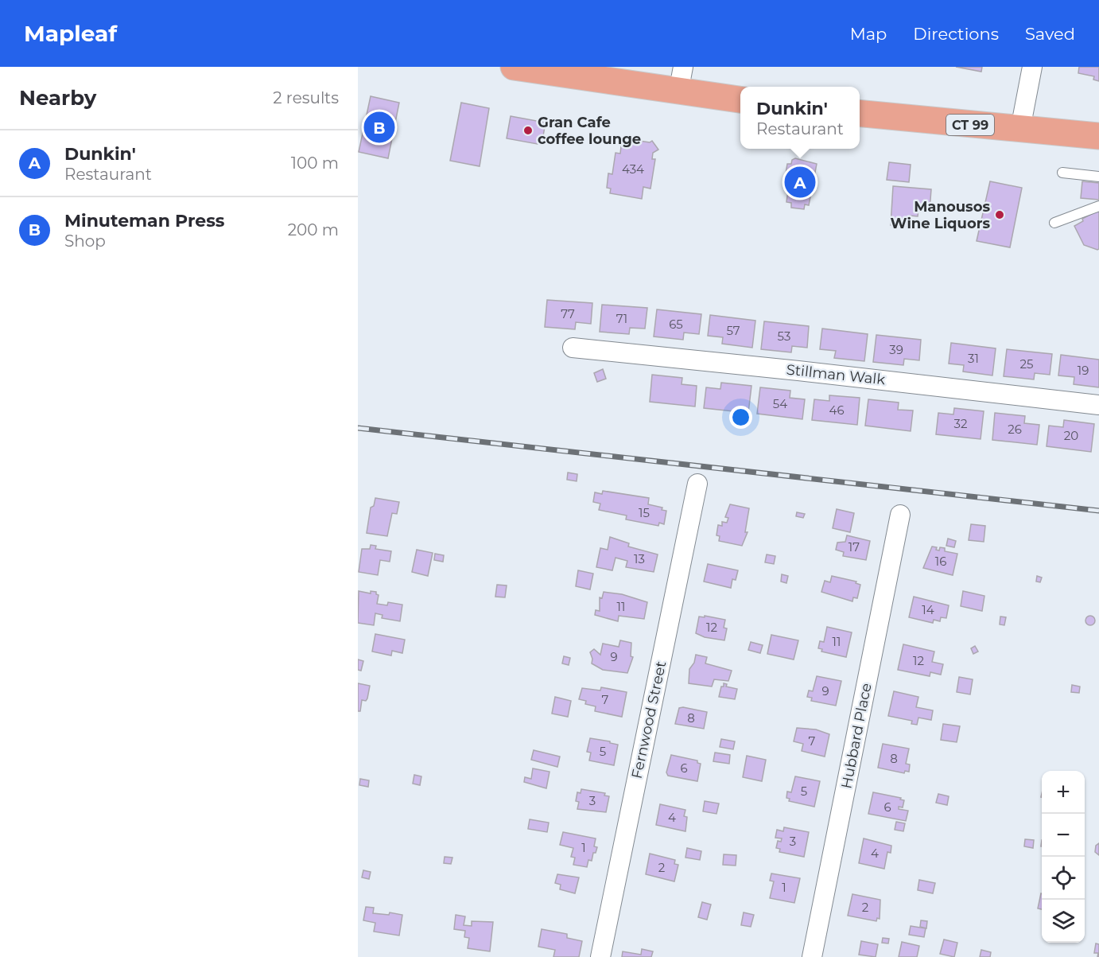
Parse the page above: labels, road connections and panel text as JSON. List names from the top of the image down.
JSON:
{
  "streets": {
    "main road": ["CT 99"],
    "street": ["Stillman Walk", "Fernwood Street", "Hubbard Place"]
  },
  "places": ["Gran Cafe coffee lounge", "Manousos Wine Liquors"],
  "house_numbers": [
    "434",
    "77",
    "71",
    "65",
    "57",
    "53",
    "39",
    "31",
    "25",
    "19",
    "54",
    "46",
    "32",
    "26",
    "20",
    "15",
    "17",
    "13",
    "16",
    "11",
    "14",
    "12",
    "11",
    "9",
    "12",
    "9",
    "7",
    "8",
    "7",
    "5",
    "8",
    "6",
    "5",
    "3",
    "6",
    "4",
    "3",
    "1",
    "4",
    "2",
    "1",
    "2"
  ],
  "page": {
    "header": "Mapleaf",
    "nav": ["Map", "Directions", "Saved"],
    "heading": ["Nearby", "2 results"],
    "popup": ["Dunkin'", "Restaurant"],
    "pins": ["B", "A"],
    "list": [
      {
        "mark": "A",
        "name": "Dunkin'",
        "note": "Restaurant",
        "value": "100 m"
      },
      {
        "mark": "B",
        "name": "Minuteman Press",
        "note": "Shop",
        "value": "200 m"
      }
    ],
    "map_buttons": ["+", "−"]
  }
}
